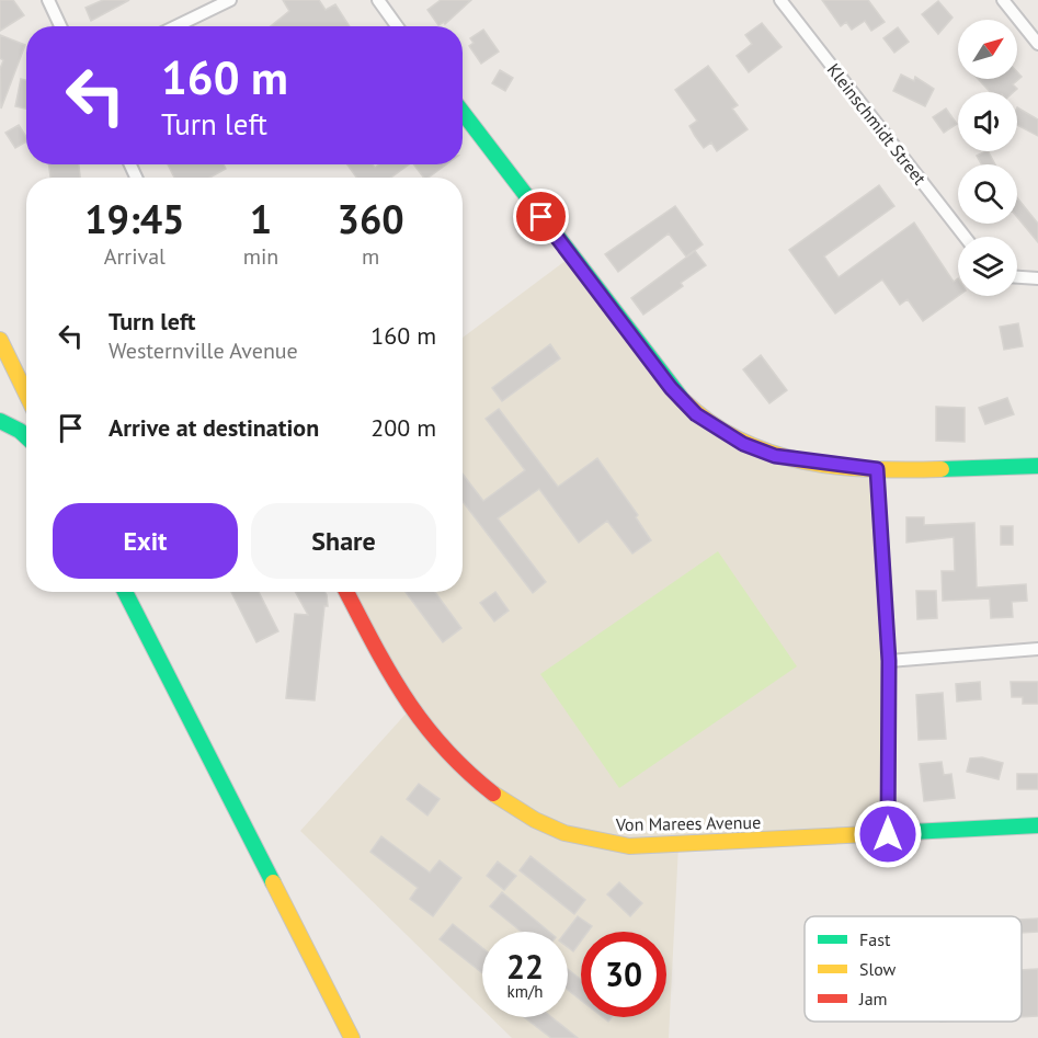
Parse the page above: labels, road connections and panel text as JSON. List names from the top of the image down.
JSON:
{
  "streets": {
    "main road": ["Von Marees Avenue"],
    "street": ["Kleinschmidt Street"]
  },
  "legend": ["Fast", "Slow", "Jam"],
  "north": "top right",
  "page": {
    "turn": ["160 m", "Turn left"],
    "eta": [
      "19:45",
      "Arrival",
      "1",
      "min",
      "360",
      "m"
    ],
    "list": [
      {
        "name": "Turn left",
        "note": "Westernville Avenue",
        "value": "160 m"
      },
      {
        "name": "Arrive at destination",
        "value": "200 m"
      }
    ],
    "buttons": ["Exit", "Share"],
    "speed": "22 km/h",
    "limit": "30"
  }
}
